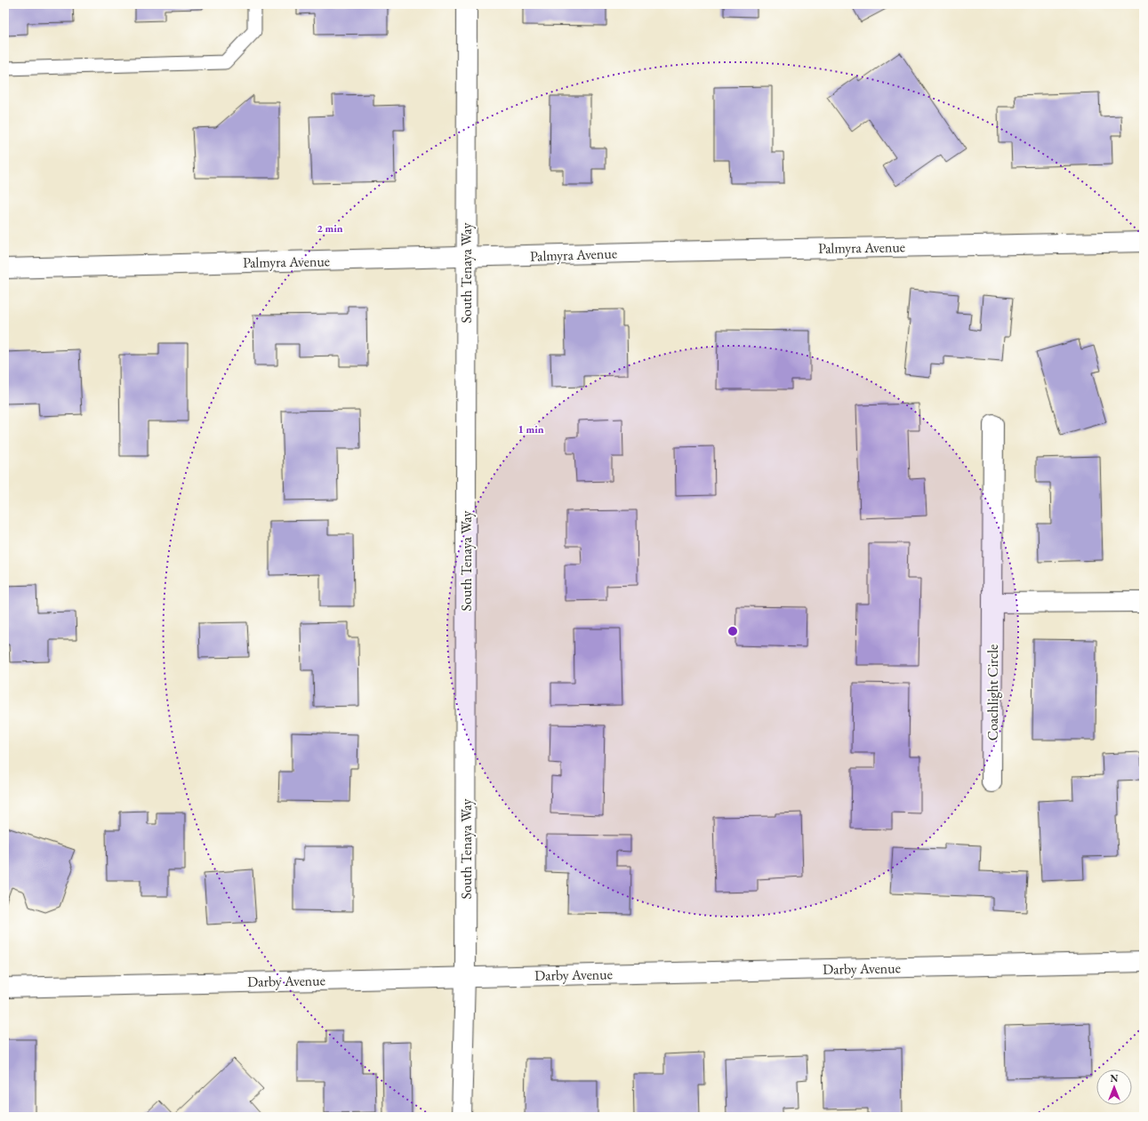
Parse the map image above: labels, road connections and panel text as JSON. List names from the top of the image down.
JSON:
{
  "streets": {
    "street": [
      "Palmyra Avenue",
      "South Tenaya Way",
      "Coachlight Circle",
      "Darby Avenue"
    ]
  },
  "crossings": [
    ["Palmyra Avenue", "South Tenaya Way"],
    ["South Tenaya Way", "Darby Avenue"]
  ],
  "north": "top",
  "rings": ["2 min", "1 min"]
}
